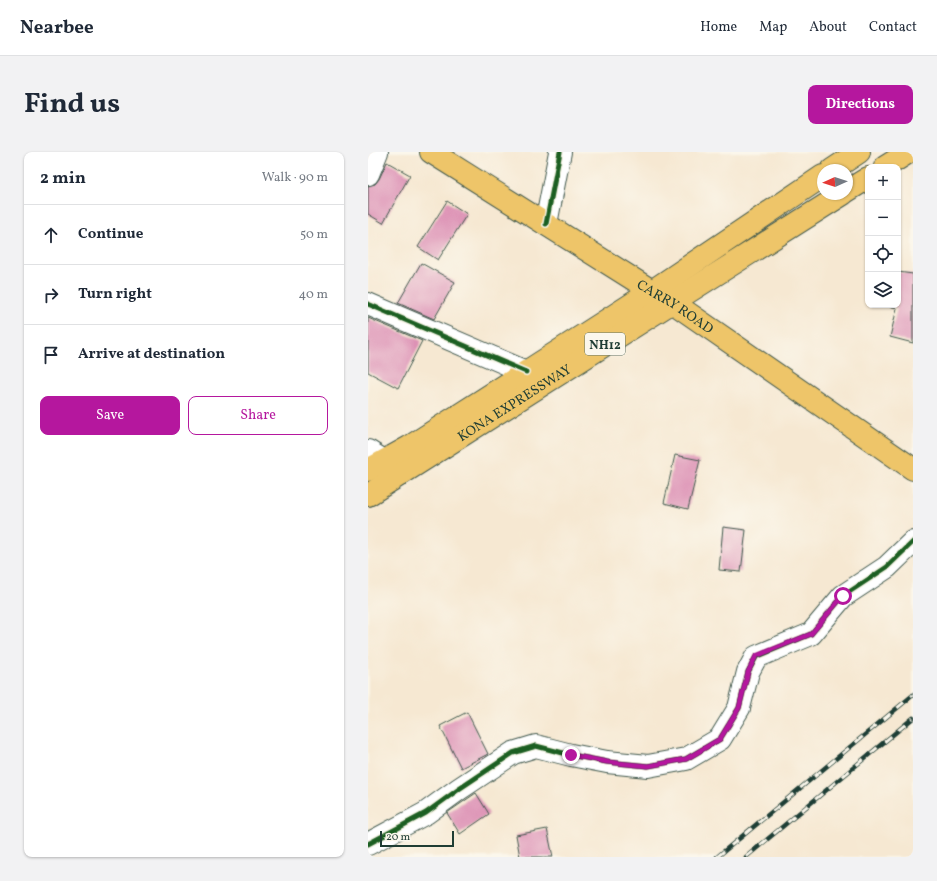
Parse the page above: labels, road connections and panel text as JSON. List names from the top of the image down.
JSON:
{
  "streets": {
    "main road": ["CARRY ROAD", "NH12", "KONA EXPRESSWAY"]
  },
  "crossings": [
    ["CARRY ROAD", "KONA EXPRESSWAY"]
  ],
  "scale_bar": "20 m",
  "north": "left",
  "page": {
    "header": "Nearbee",
    "nav": [
      "Home",
      "Map",
      "About",
      "Contact"
    ],
    "title": "Find us",
    "buttons": [
      "Directions",
      ["Save", "Share"]
    ],
    "heading": ["2 min", "Walk · 90 m"],
    "map_buttons": ["+", "−"],
    "list": [
      ["Continue", "50 m"],
      ["Turn right", "40 m"],
      "Arrive at destination"
    ],
    "scale": "20 m"
  }
}
